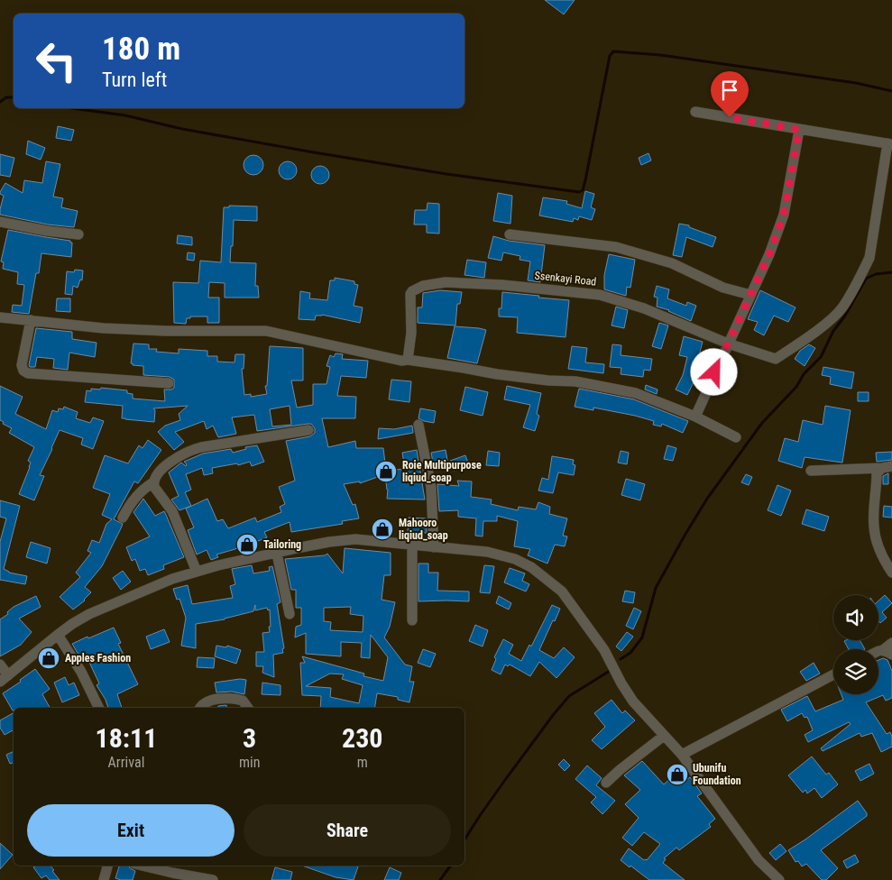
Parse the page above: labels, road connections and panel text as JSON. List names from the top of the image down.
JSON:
{
  "streets": {
    "street": ["Ssenkayi Road"]
  },
  "places": {
    "shop": [
      "Roie Multipurpose liqiud_soap",
      "Mahooro liqiud_soap",
      "Tailoring",
      "Apples Fashion",
      "Ubunifu Foundation"
    ]
  },
  "page": {
    "turn": ["180 m", "Turn left"],
    "eta": [
      "18:11",
      "Arrival",
      "3",
      "min",
      "230",
      "m"
    ],
    "buttons": ["Exit", "Share"]
  }
}
